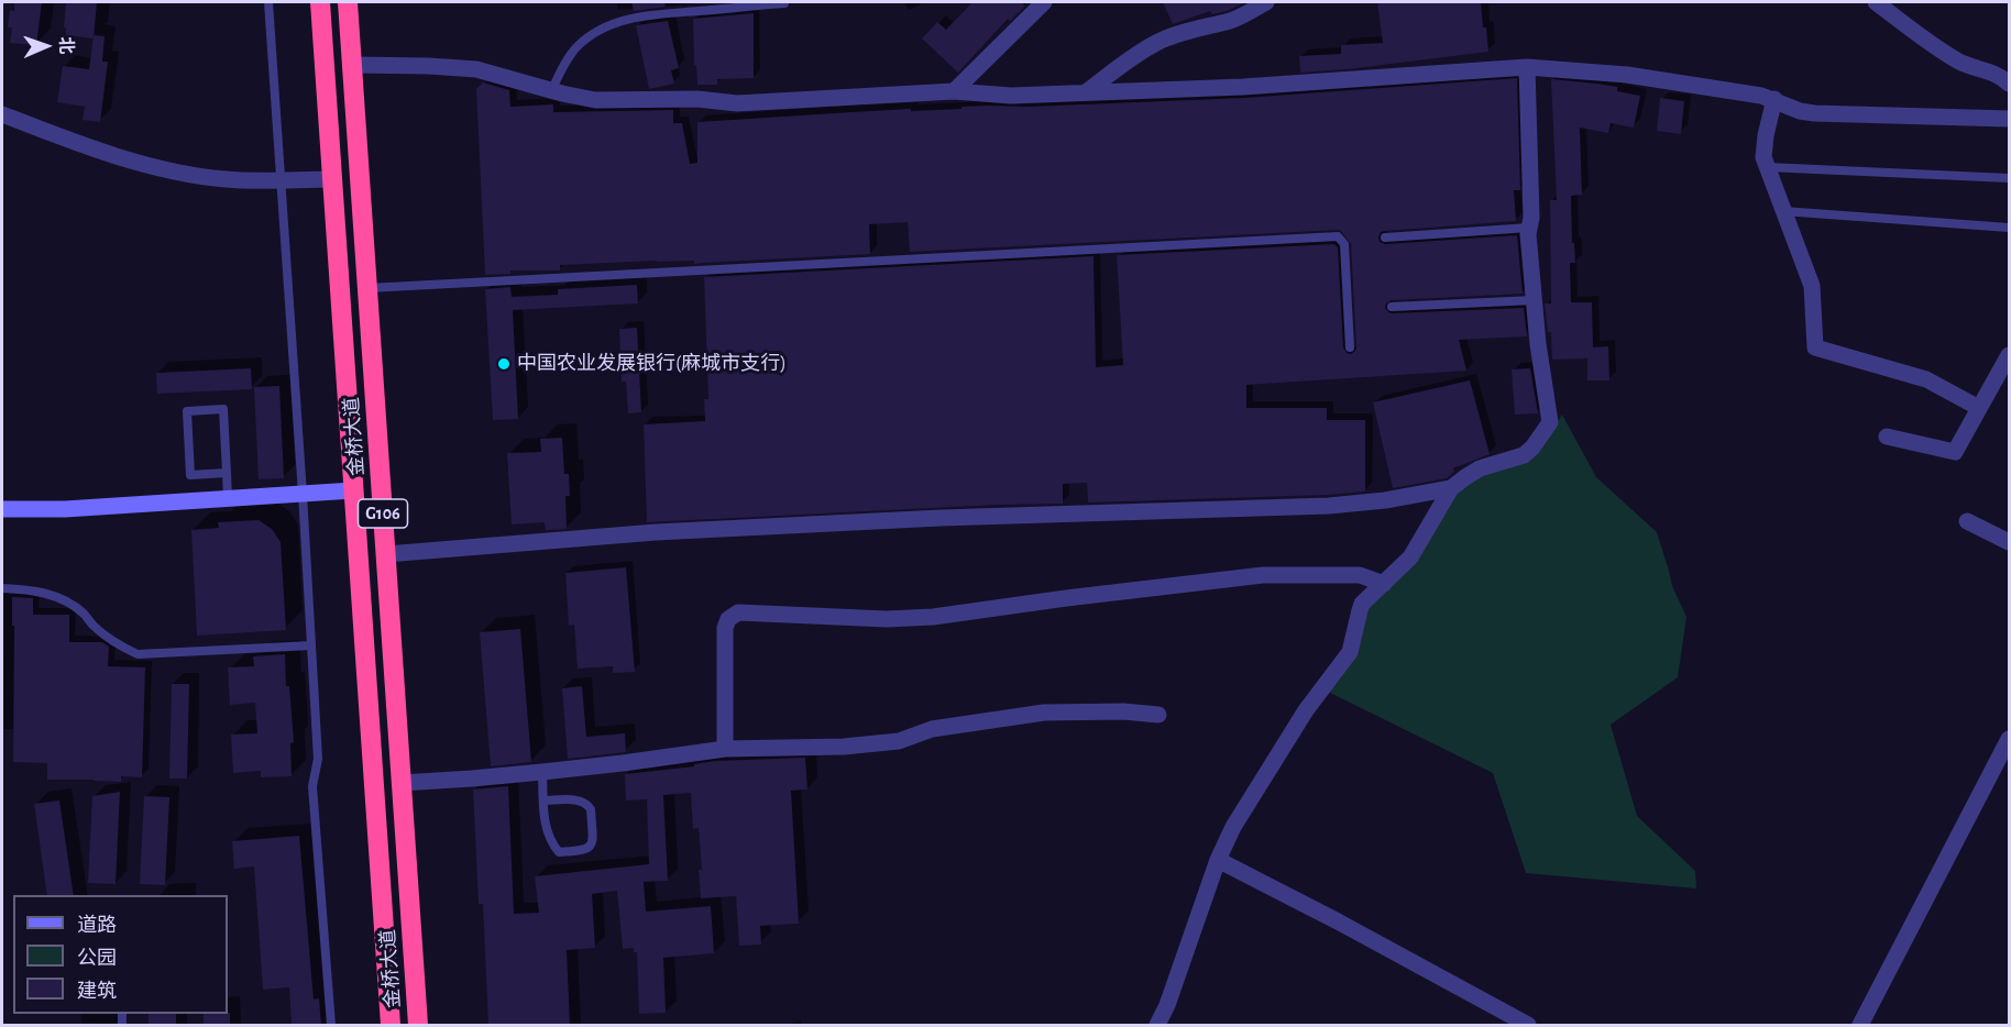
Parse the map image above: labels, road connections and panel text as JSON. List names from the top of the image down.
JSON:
{
  "streets": {
    "highway": ["金桥大道", "G106"]
  },
  "places": ["中国农业发展银行(麻城市支行)"],
  "legend": ["道路", "公园", "建筑"],
  "north": "right"
}
